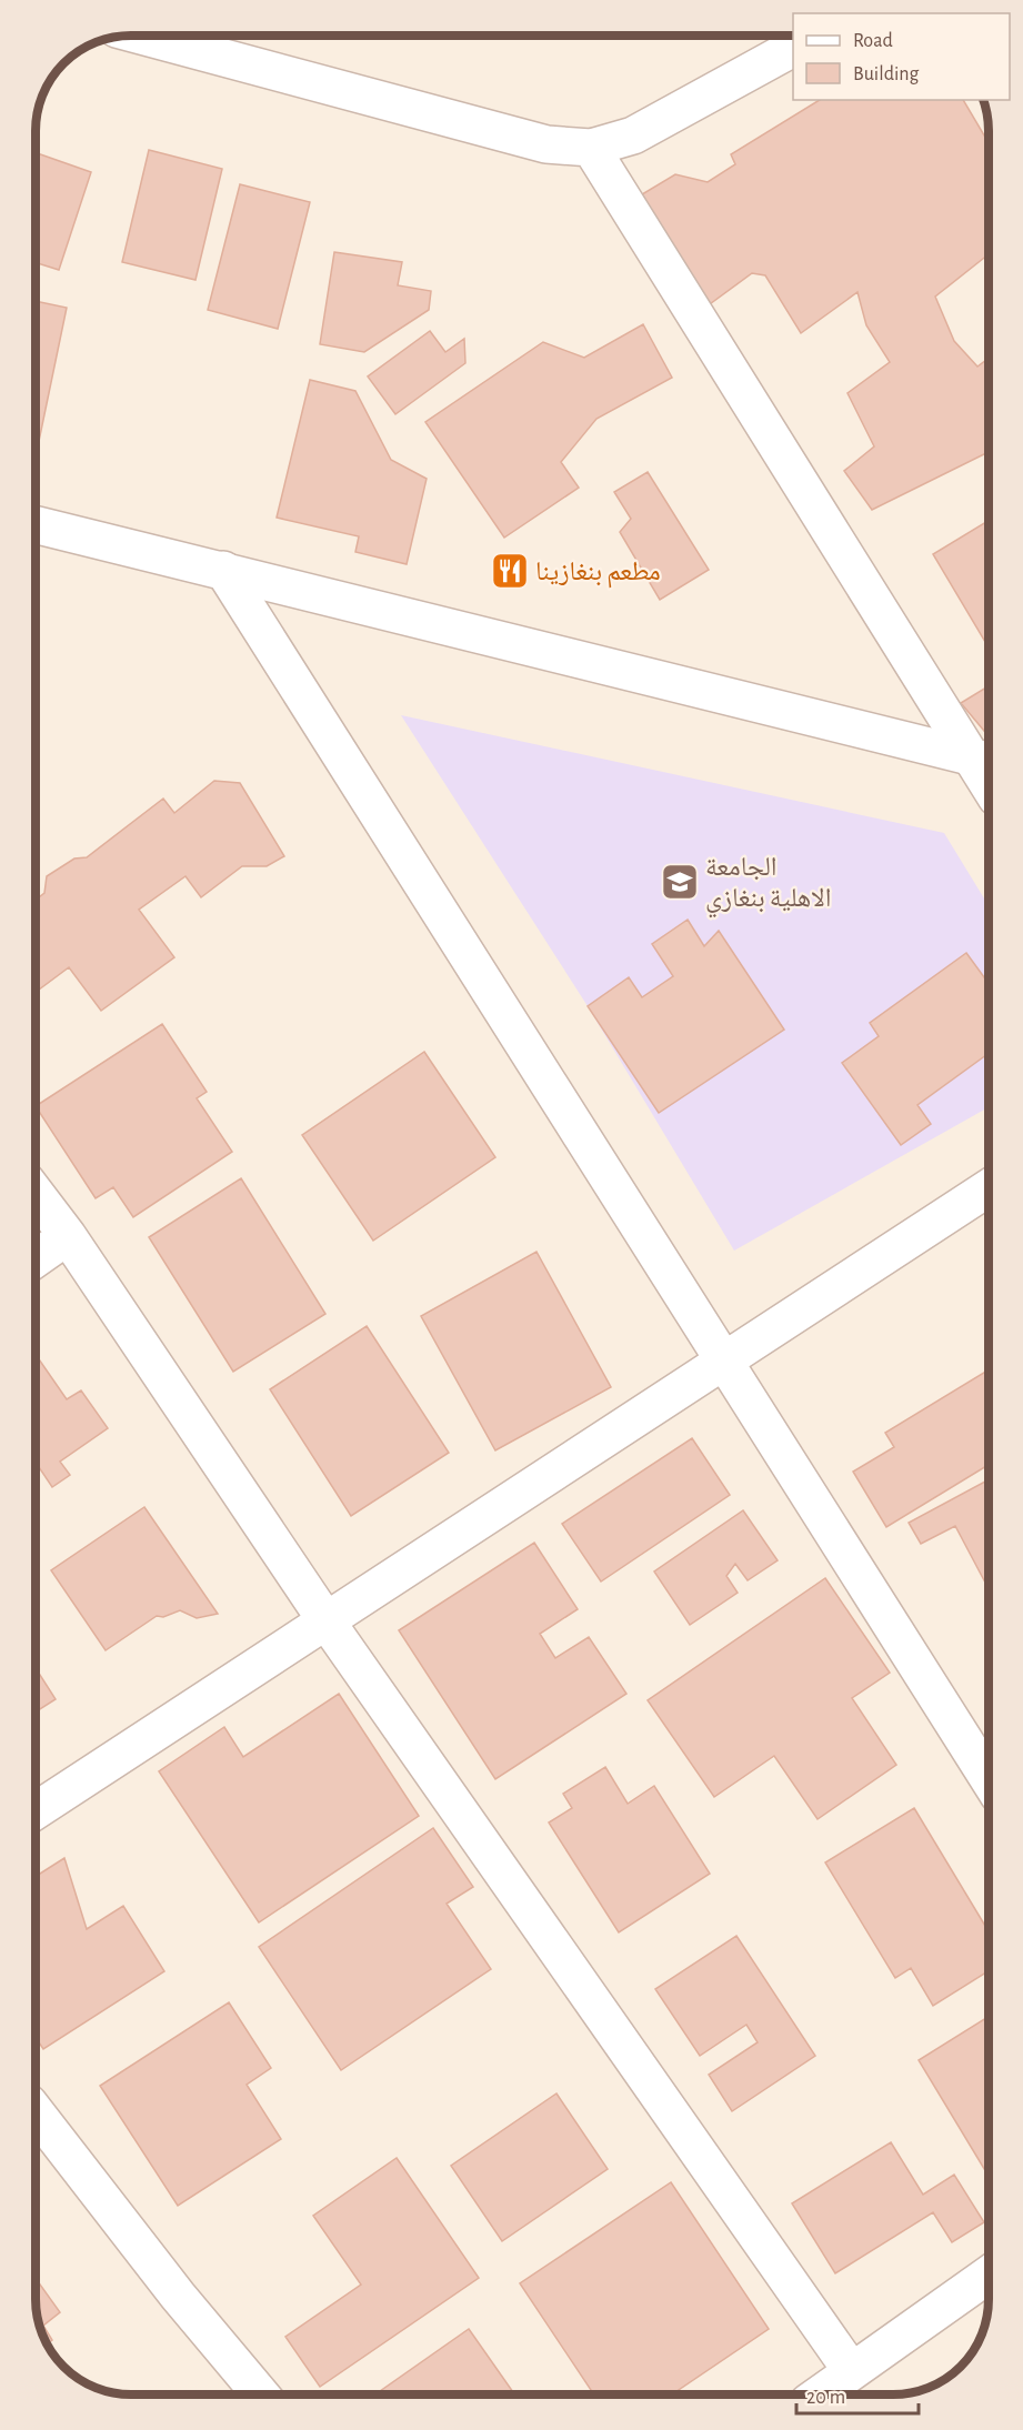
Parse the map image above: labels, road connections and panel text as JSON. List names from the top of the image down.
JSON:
{
  "places": {
    "restaurant": ["مطعم بنغازينا"],
    "school or university": ["الجامعة الاهلية بنغازي"]
  },
  "legend": ["Road", "Building"],
  "scale_bar": "20 m"
}
